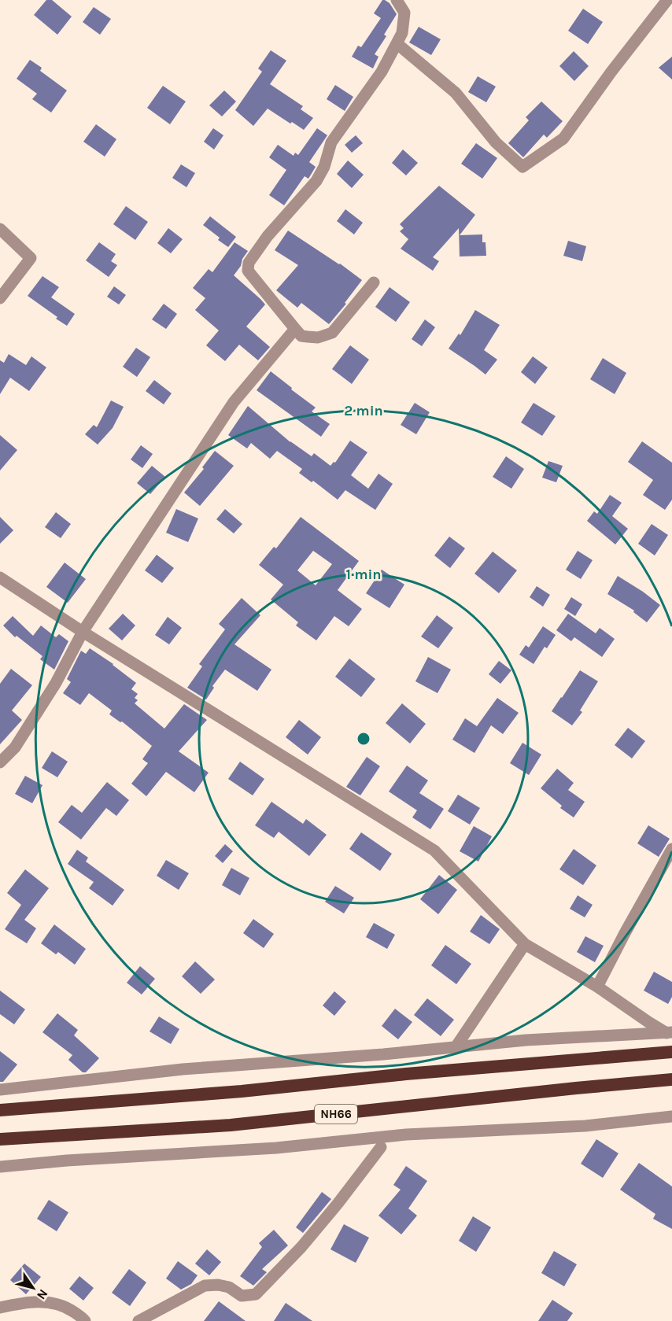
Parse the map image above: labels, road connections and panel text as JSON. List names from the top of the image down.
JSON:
{
  "streets": {
    "highway": ["NH66"]
  },
  "north": "bottom right",
  "rings": ["2 min", "1 min"]
}
